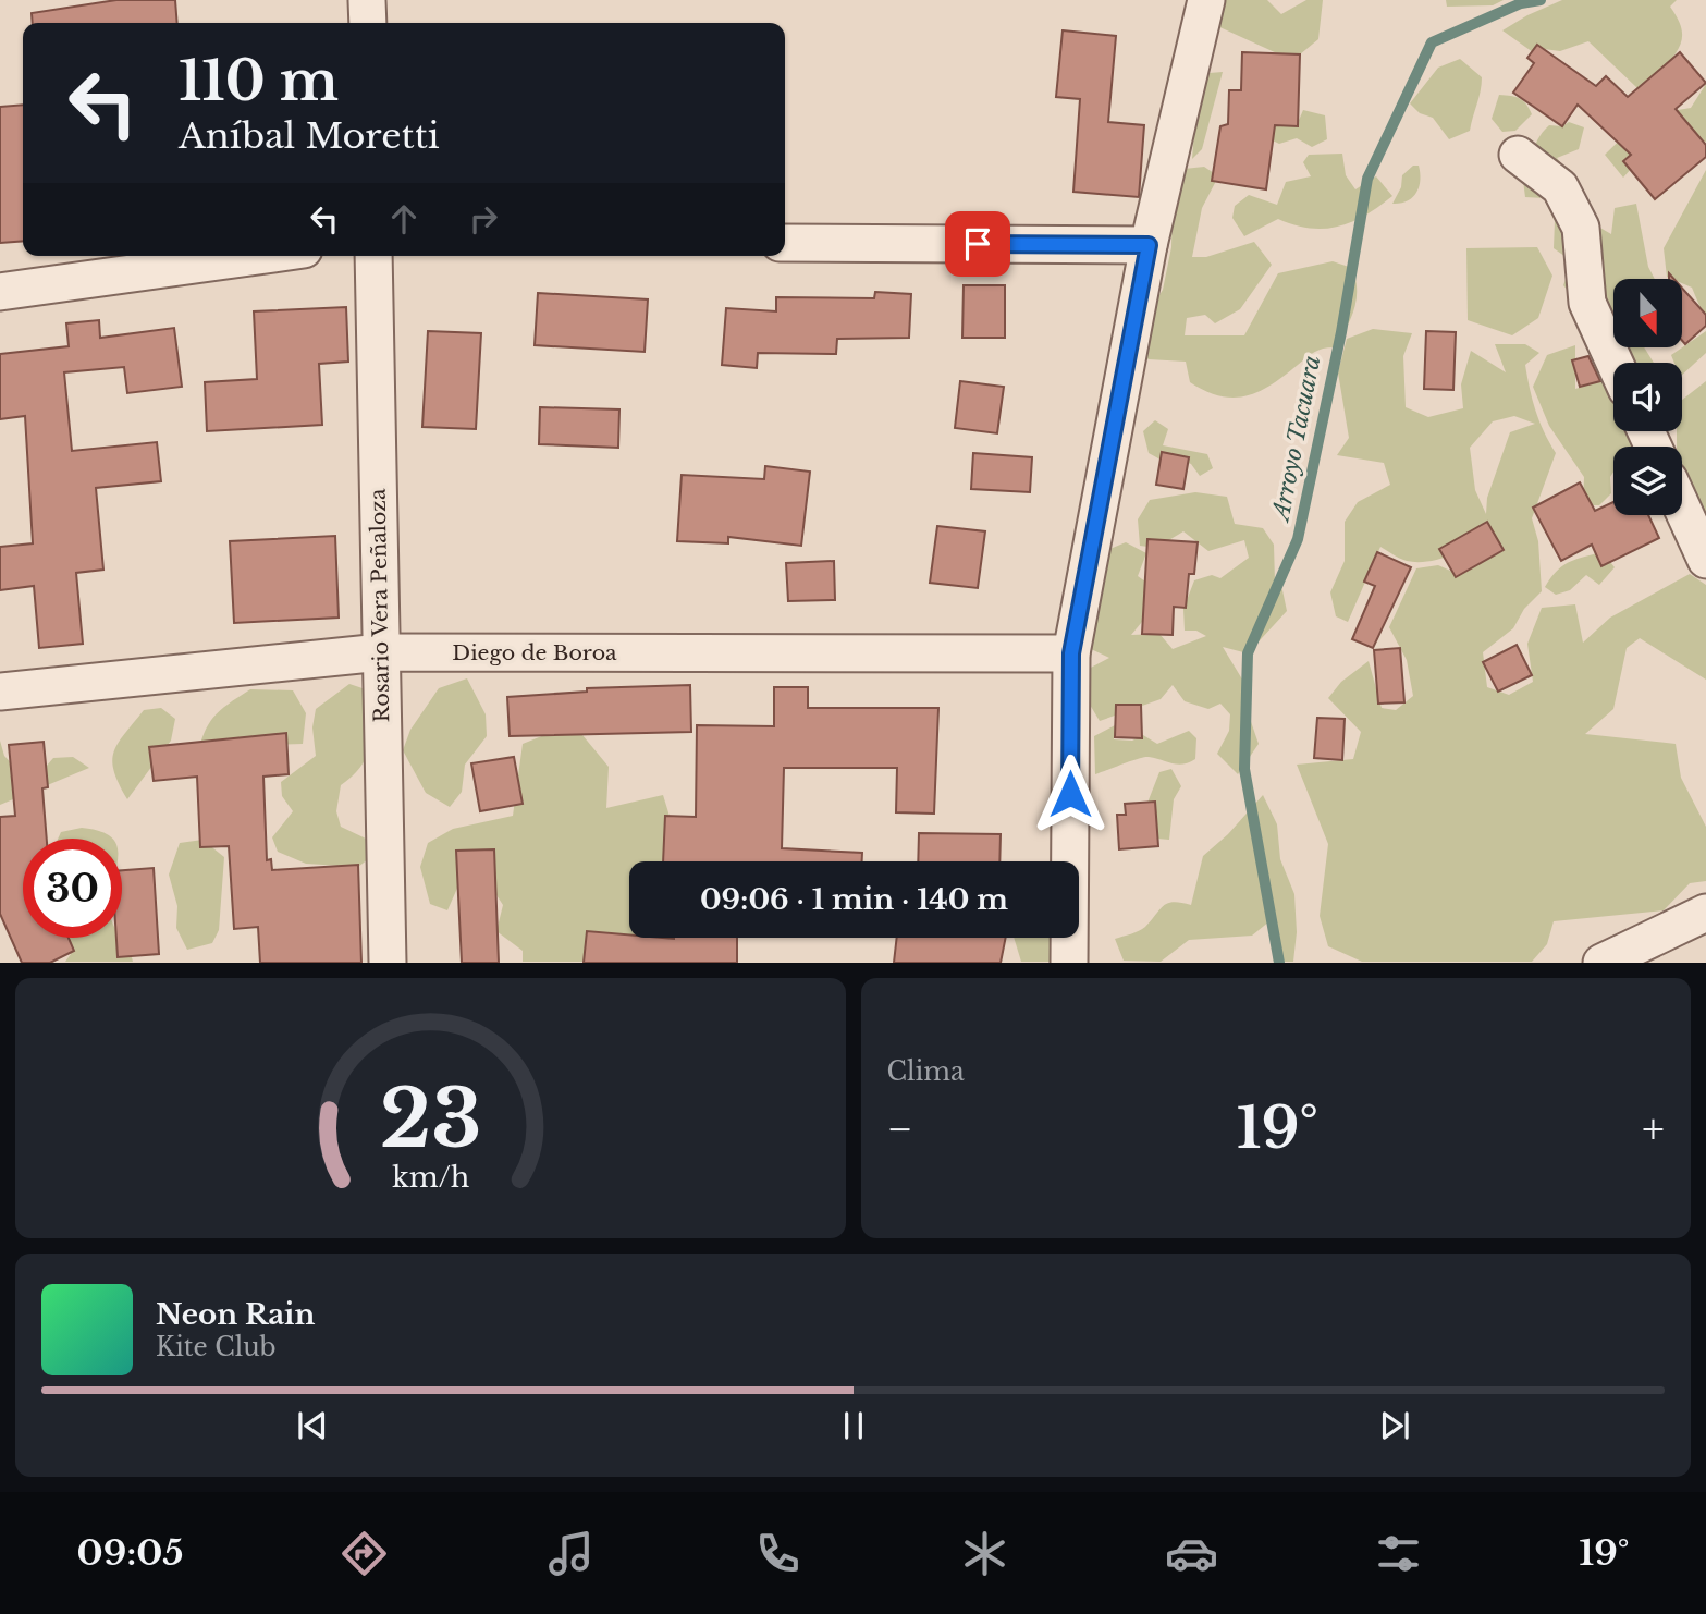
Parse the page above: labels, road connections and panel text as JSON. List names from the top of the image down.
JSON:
{
  "streets": {
    "street": ["Rosario Vera Peñaloza", "Diego de Boroa"]
  },
  "crossings": [
    ["Rosario Vera Peñaloza", "Diego de Boroa"]
  ],
  "water": ["Arroyo Tacuara"],
  "north": "bottom",
  "page": {
    "turn": ["110 m", "Aníbal Moretti"],
    "limit": "30",
    "trip": "09:06 · 1 min · 140 m",
    "tile": "Clima",
    "heat": ["−", "19°", "+"],
    "song": ["Neon Rain", "Kite Club"],
    "tabs": ["09:05", "19°"],
    "gauge": ["23", "km/h"]
  }
}
